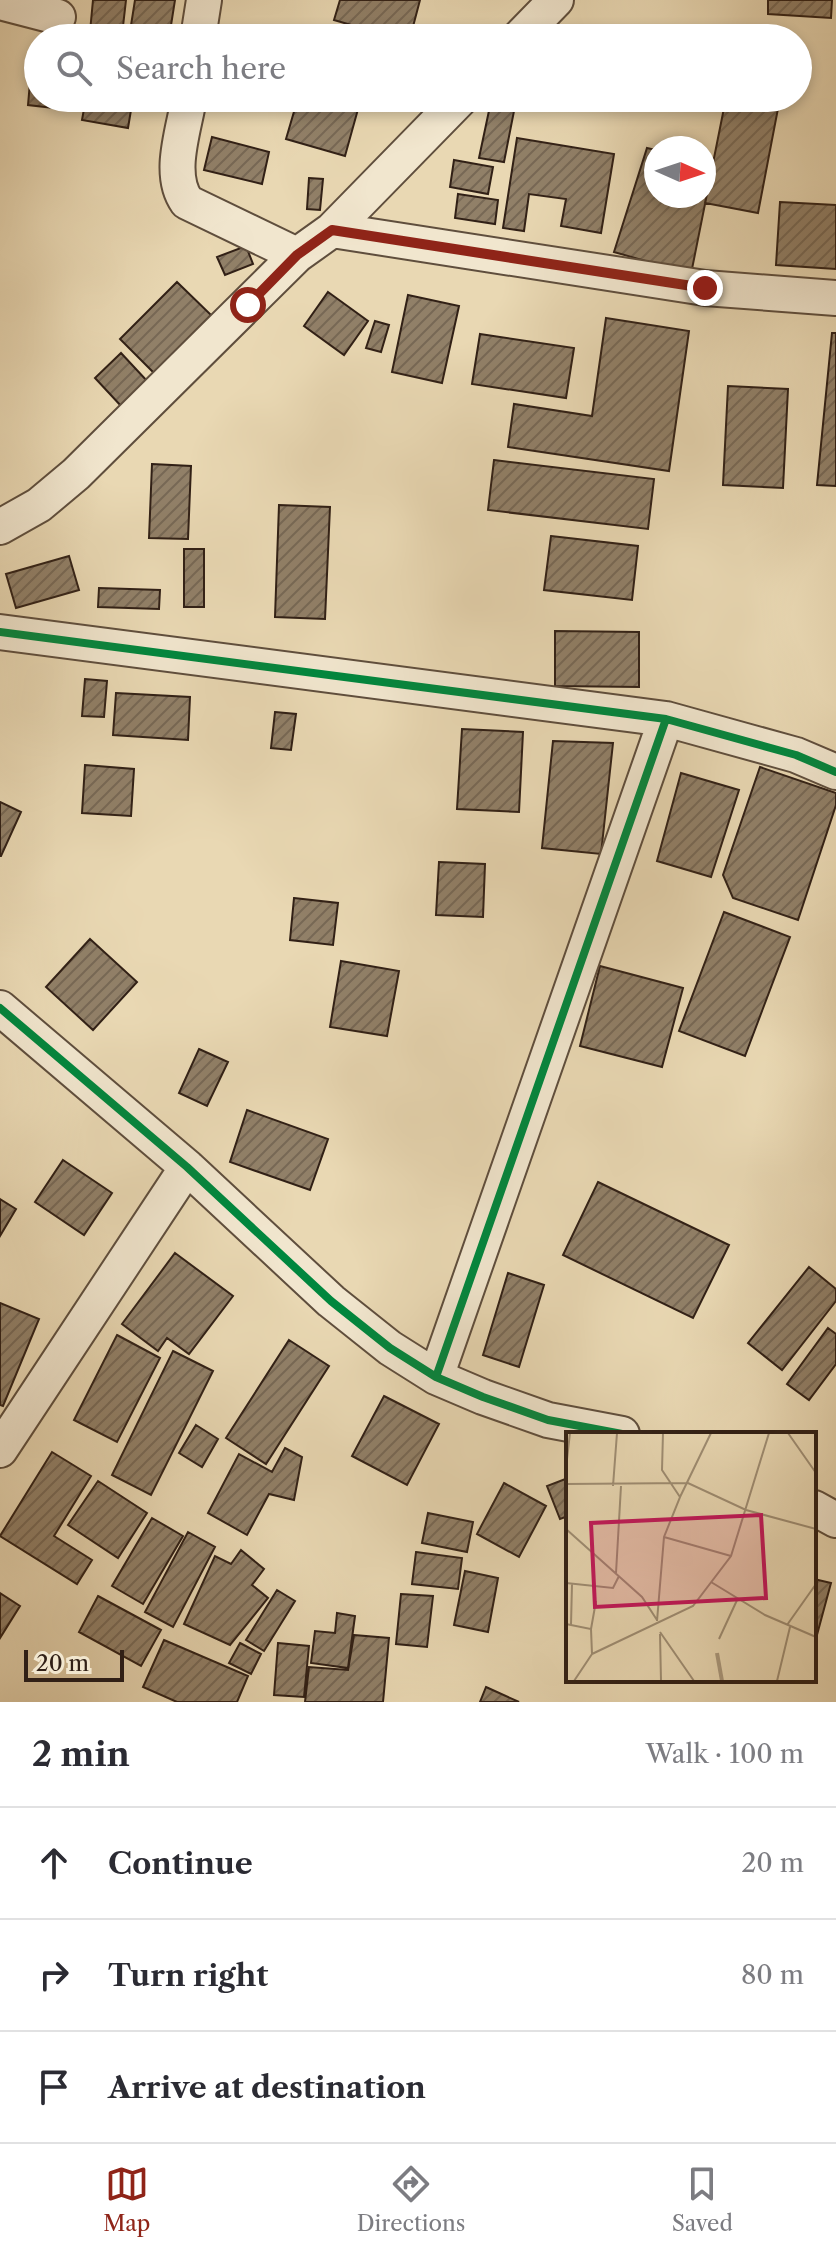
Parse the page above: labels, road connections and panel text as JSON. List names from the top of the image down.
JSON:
{
  "scale_bar": "20 m",
  "north": "right",
  "page": {
    "search": "Search here",
    "scale": "20 m",
    "heading": ["2 min", "Walk · 100 m"],
    "list": [
      ["Continue", "20 m"],
      ["Turn right", "80 m"],
      "Arrive at destination"
    ],
    "nav": ["Map", "Directions", "Saved"]
  }
}
